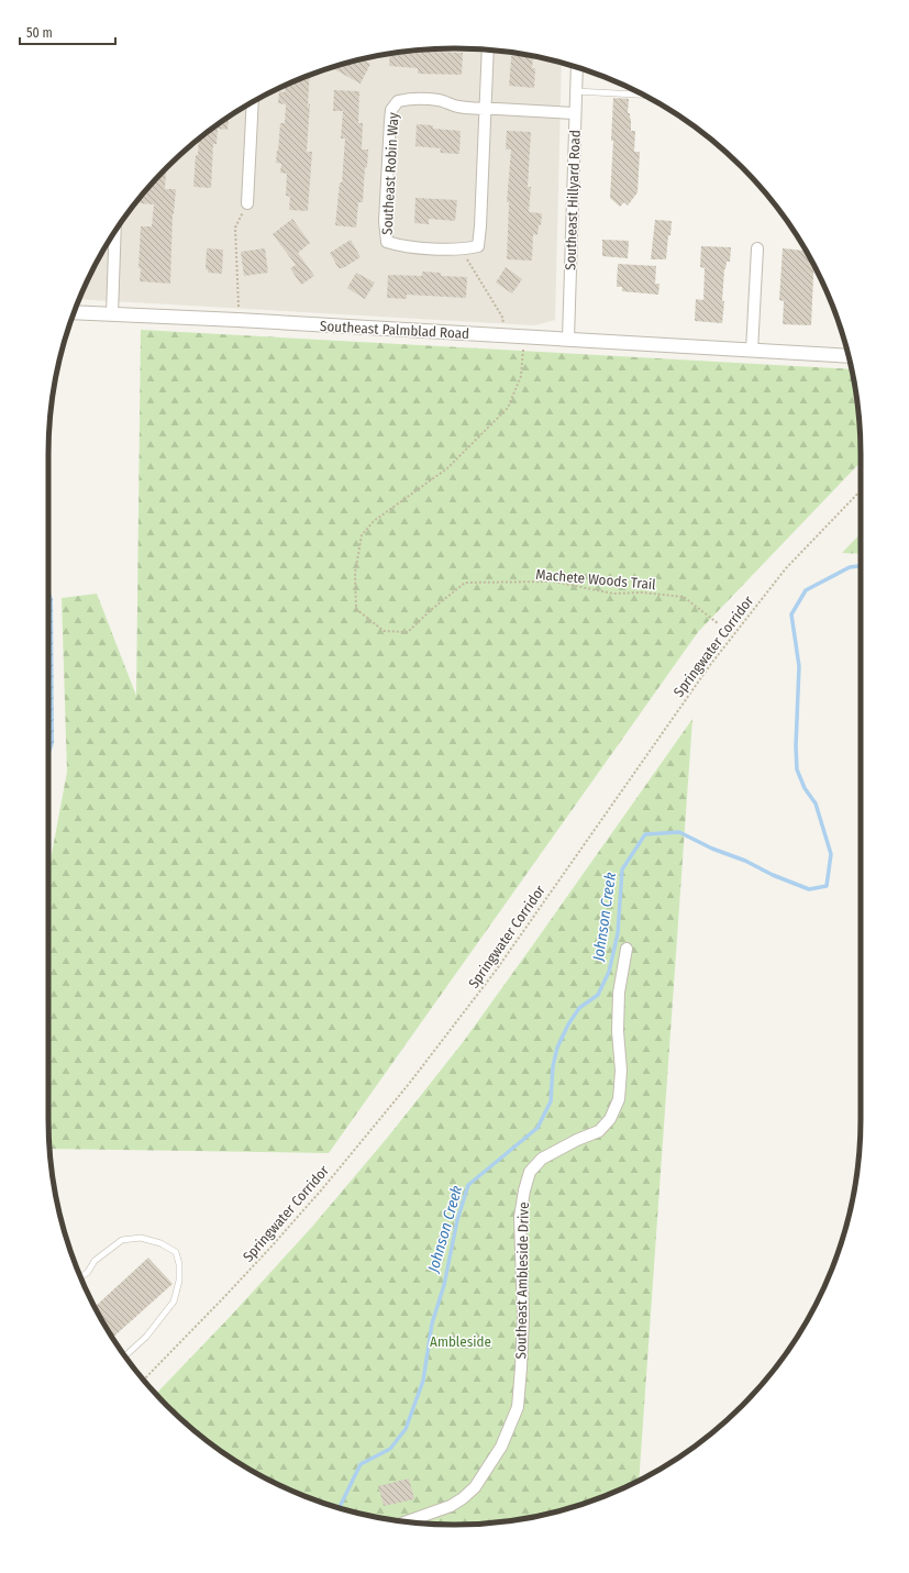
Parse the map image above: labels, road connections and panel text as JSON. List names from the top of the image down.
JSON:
{
  "streets": {
    "street": [
      "Southeast Robin Way",
      "Southeast Hillyard Road",
      "Southeast Palmblad Road",
      "Southeast Ambleside Drive"
    ],
    "path": ["Machete Woods Trail", "Springwater Corridor"]
  },
  "crossings": [
    ["Southeast Robin Way", "Southeast Hillyard Road"],
    ["Southeast Hillyard Road", "Southeast Palmblad Road"],
    ["Southeast Palmblad Road", "Machete Woods Trail"]
  ],
  "water": ["Johnson Creek"],
  "parks": ["Ambleside"],
  "scale_bar": "50 m"
}
